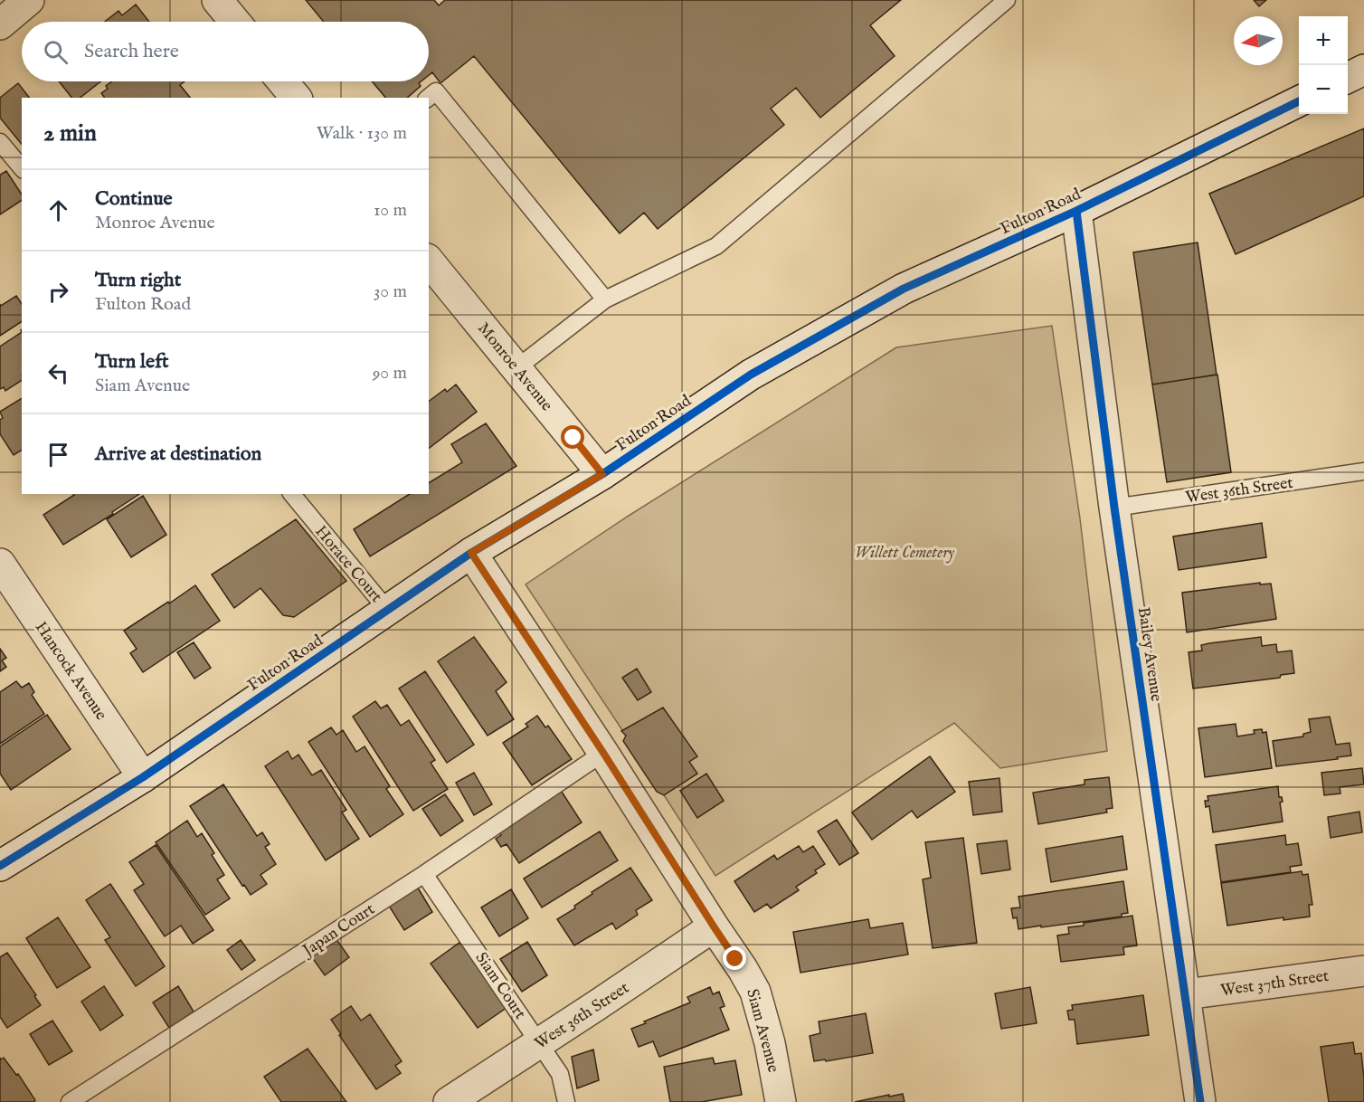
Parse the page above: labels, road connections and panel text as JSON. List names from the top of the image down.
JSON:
{
  "streets": {
    "street": [
      "Fulton Road",
      "Monroe Avenue",
      "West 36th Street",
      "Bailey Avenue",
      "Hancock Avenue",
      "West 37th Street",
      "Siam Avenue"
    ],
    "lane": ["Horace Court", "Japan Court", "Siam Court"]
  },
  "crossings": [
    ["Fulton Road", "Monroe Avenue"],
    ["Fulton Road", "Horace Court"],
    ["Fulton Road", "Bailey Avenue"],
    ["Fulton Road", "Hancock Avenue"],
    ["Fulton Road", "Siam Avenue"],
    ["West 36th Street", "Bailey Avenue"],
    ["West 36th Street", "Siam Court"],
    ["West 36th Street", "Siam Avenue"],
    ["Bailey Avenue", "West 37th Street"],
    ["Japan Court", "Siam Court"],
    ["Japan Court", "Siam Avenue"]
  ],
  "parks": ["Willett Cemetery"],
  "north": "left",
  "page": {
    "map_buttons": ["+", "−"],
    "search": "Search here",
    "heading": ["2 min", "Walk · 130 m"],
    "list": [
      ["Continue", "Monroe Avenue", "10 m"],
      ["Turn right", "Fulton Road", "30 m"],
      ["Turn left", "Siam Avenue", "90 m"],
      "Arrive at destination"
    ]
  }
}
